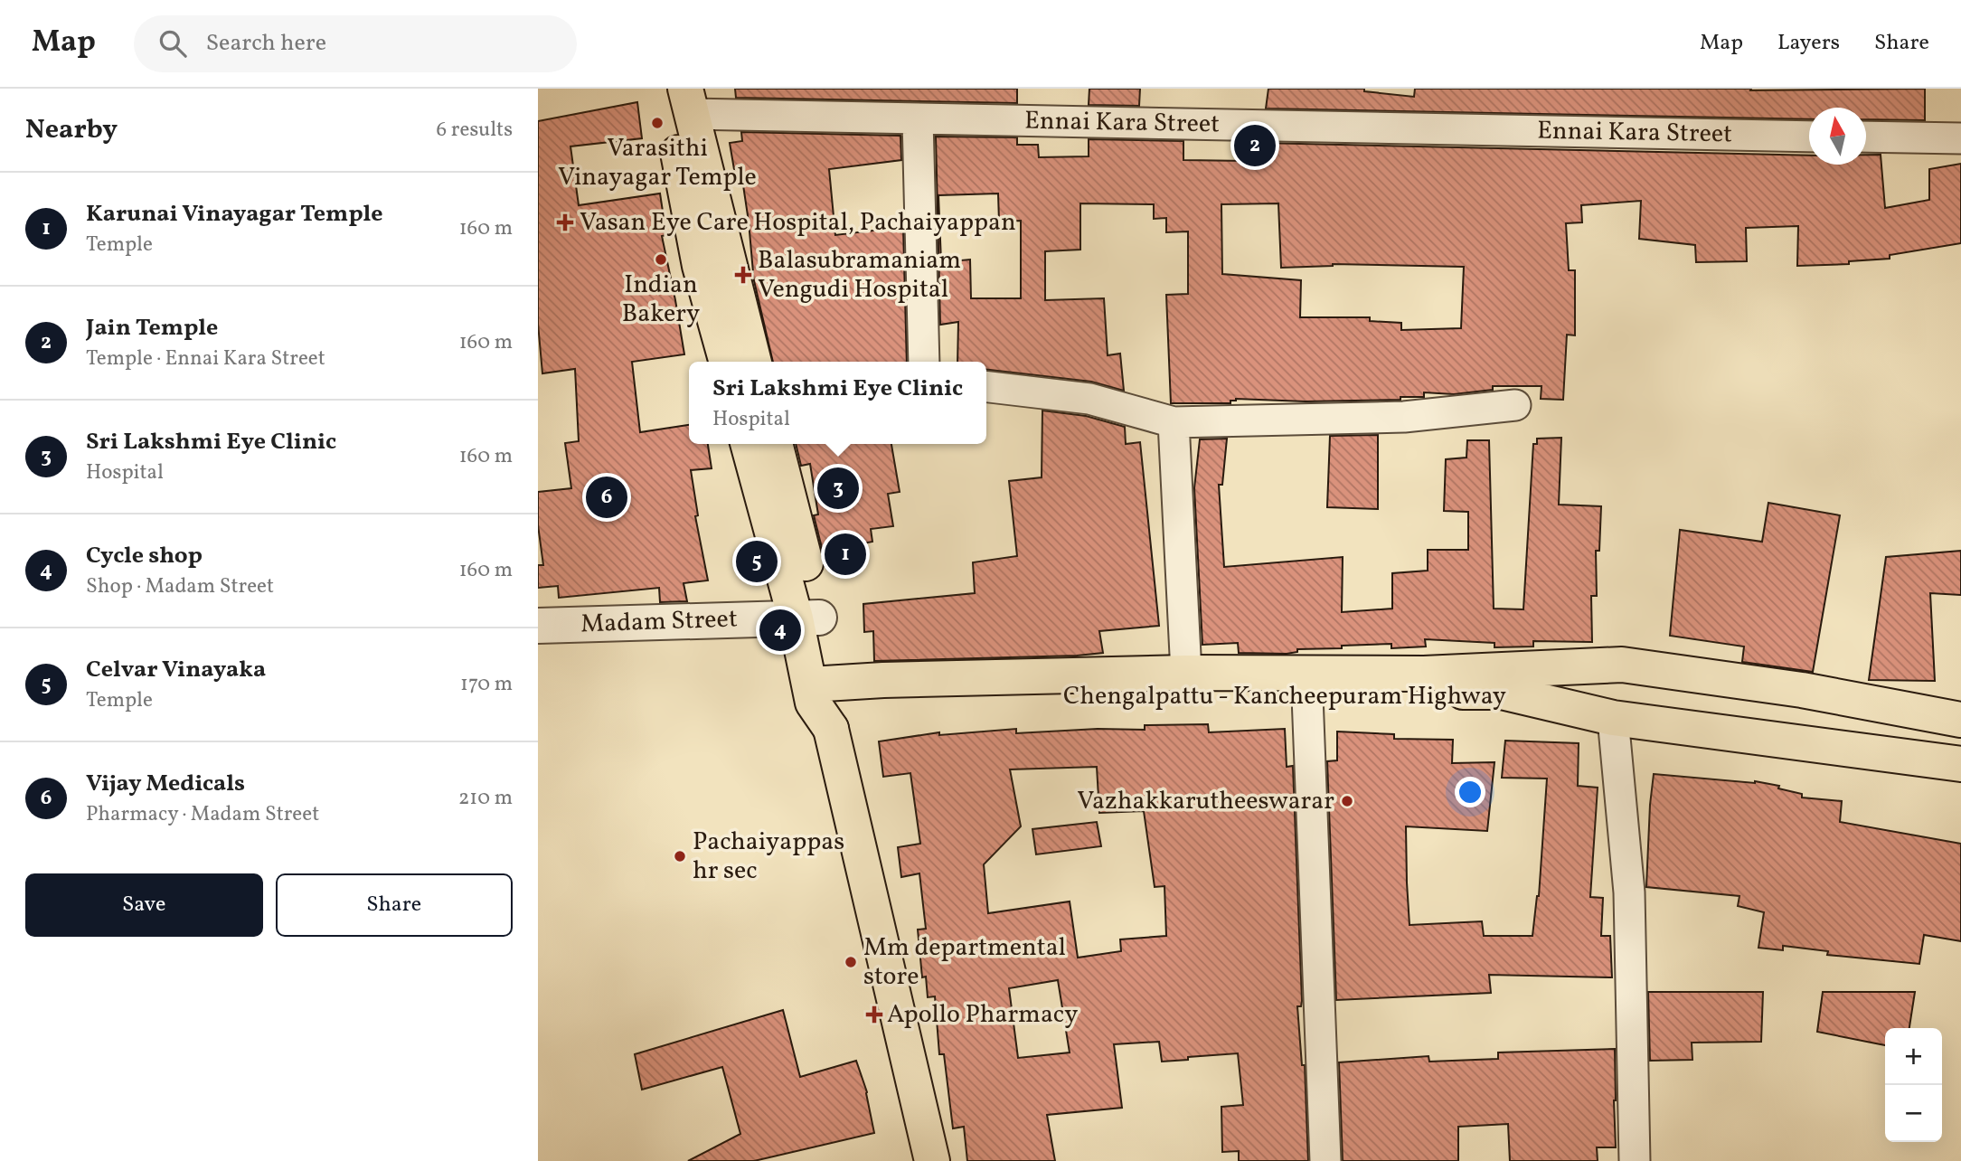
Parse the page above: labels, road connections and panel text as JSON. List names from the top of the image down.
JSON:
{
  "streets": {
    "main road": ["Chengalpattu - Kancheepuram Highway"],
    "street": ["Ennai Kara Street", "Madam Street"]
  },
  "places": {
    "other": [
      "Varasithi Vinayagar Temple",
      "Indian Bakery",
      "Vazhakkarutheeswarar",
      "Pachaiyappas hr sec",
      "Mm departmental store"
    ],
    "health": ["Vasan Eye Care Hospital, Pachaiyappan", "Balasubramaniam Vengudi Hospital", "Apollo Pharmacy"]
  },
  "north": "top",
  "page": {
    "header": "Map",
    "search": "Search here",
    "nav": ["Map", "Layers", "Share"],
    "heading": ["Nearby", "6 results"],
    "pins": [
      "2",
      "3",
      "6",
      "1",
      "5",
      "4"
    ],
    "list": [
      {
        "mark": "1",
        "name": "Karunai Vinayagar Temple",
        "note": "Temple",
        "value": "160 m"
      },
      {
        "mark": "2",
        "name": "Jain Temple",
        "note": "Temple · Ennai Kara Street",
        "value": "160 m"
      },
      {
        "mark": "3",
        "name": "Sri Lakshmi Eye Clinic",
        "note": "Hospital",
        "value": "160 m"
      },
      {
        "mark": "4",
        "name": "Cycle shop",
        "note": "Shop · Madam Street",
        "value": "160 m"
      },
      {
        "mark": "5",
        "name": "Celvar Vinayaka",
        "note": "Temple",
        "value": "170 m"
      },
      {
        "mark": "6",
        "name": "Vijay Medicals",
        "note": "Pharmacy · Madam Street",
        "value": "210 m"
      }
    ],
    "popup": ["Sri Lakshmi Eye Clinic", "Hospital"],
    "buttons": ["Save", "Share"],
    "map_buttons": ["+", "−"]
  }
}
